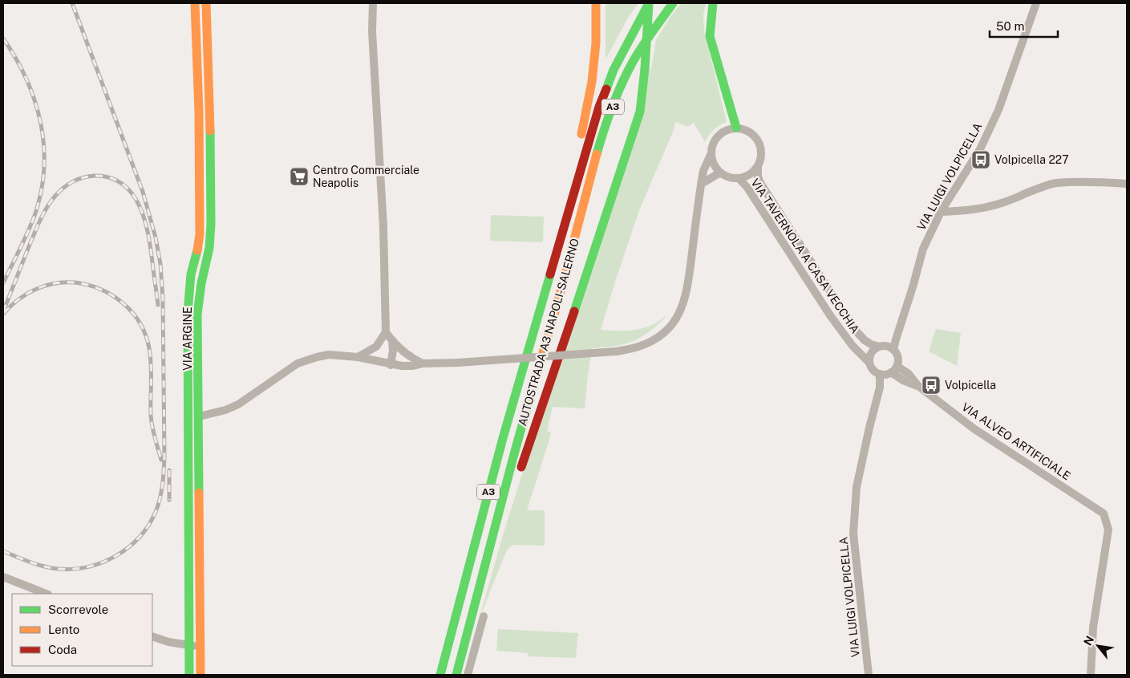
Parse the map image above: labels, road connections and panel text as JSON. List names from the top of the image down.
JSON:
{
  "streets": {
    "main road": ["A3", "AUTOSTRADA A3 NAPOLI-SALERNO", "VIA ARGINE"],
    "street": ["VIA LUIGI VOLPICELLA", "VIA TAVERNOLA A CASA VECCHIA", "VIA ALVEO ARTIFICIALE"]
  },
  "crossings": [
    ["VIA LUIGI VOLPICELLA", "VIA TAVERNOLA A CASA VECCHIA"],
    ["VIA LUIGI VOLPICELLA", "VIA ALVEO ARTIFICIALE"],
    ["VIA TAVERNOLA A CASA VECCHIA", "VIA ALVEO ARTIFICIALE"]
  ],
  "places": {
    "bus stop": ["Volpicella 227", "Volpicella"],
    "supermarket": ["Centro Commerciale Neapolis"]
  },
  "legend": ["Scorrevole", "Lento", "Coda"],
  "scale_bar": "50 m",
  "north": "top left"
}
